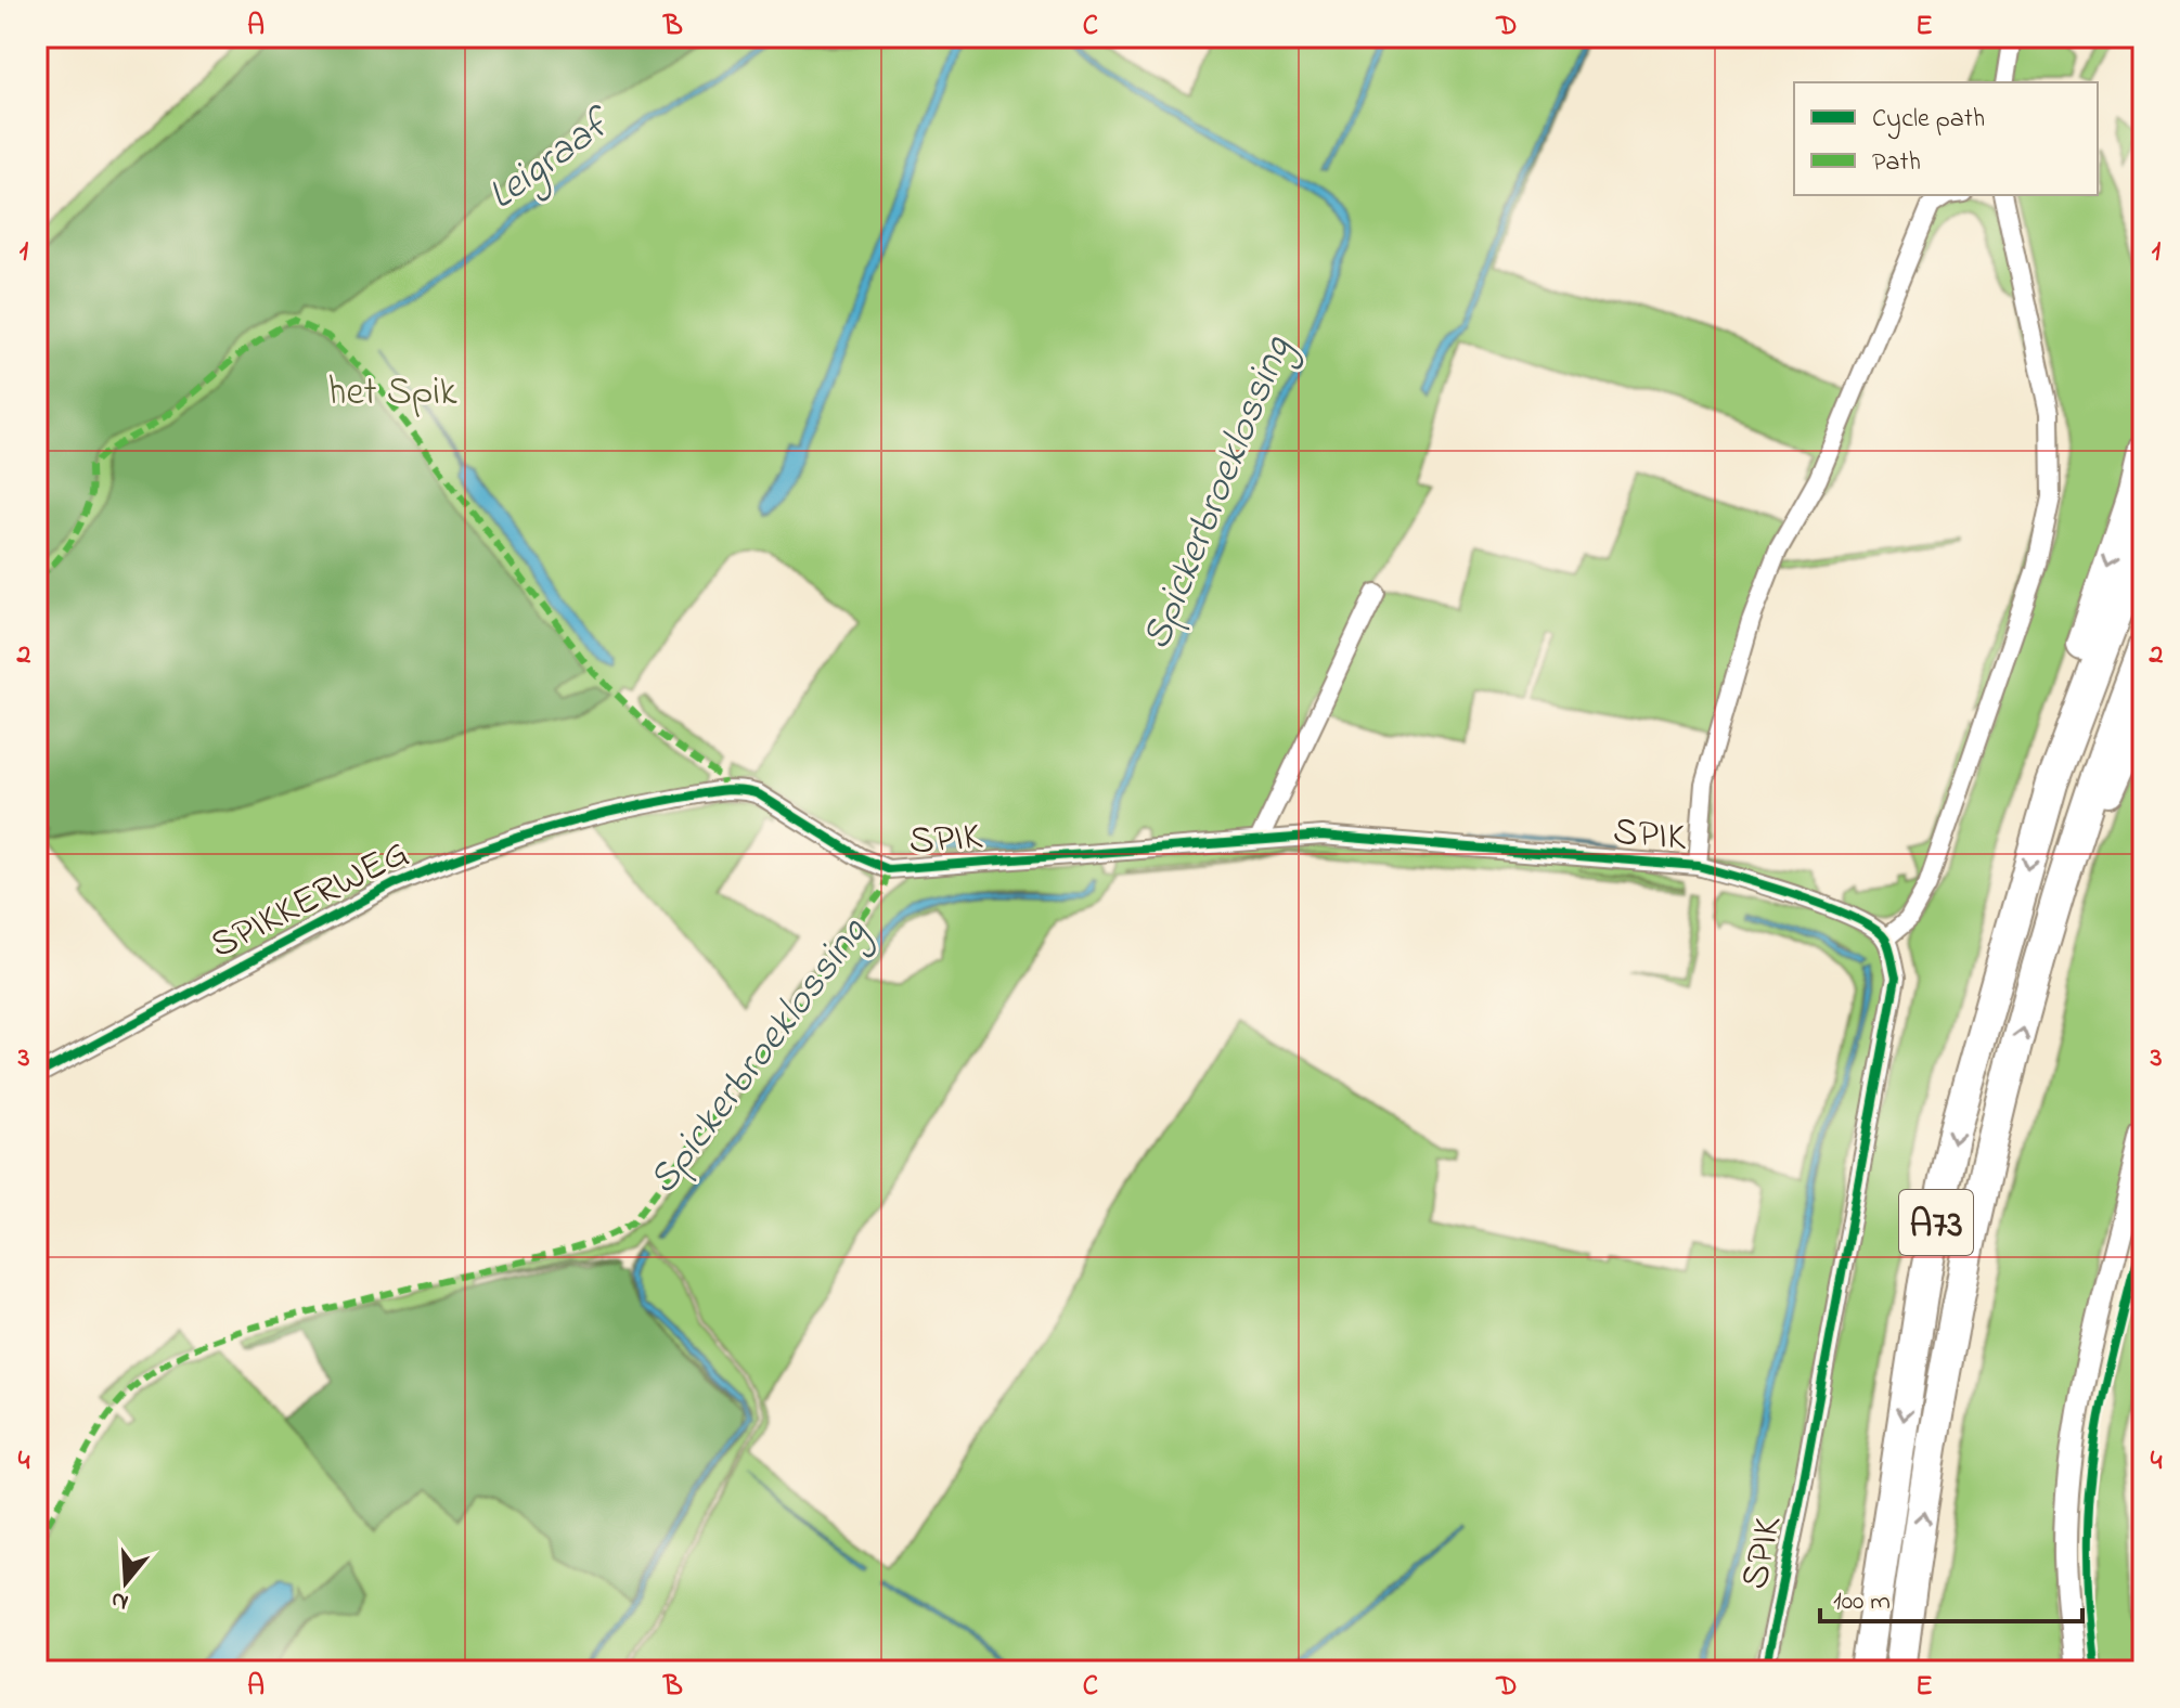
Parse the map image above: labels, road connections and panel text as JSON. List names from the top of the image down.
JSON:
{
  "streets": {
    "highway": ["A73"],
    "street": ["SPIK", "SPIKKERWEG"]
  },
  "crossings": [
    ["SPIK", "SPIKKERWEG"]
  ],
  "water": ["Leigraaf", "Spickerbroeklossing"],
  "parks": ["het Spik"],
  "legend": ["Cycle path", "Path"],
  "scale_bar": "100 m",
  "north": "bottom",
  "grid": {
    "columns": [
      "A",
      "B",
      "C",
      "D",
      "E"
    ],
    "rows": [
      "1",
      "2",
      "3",
      "4"
    ]
  }
}
